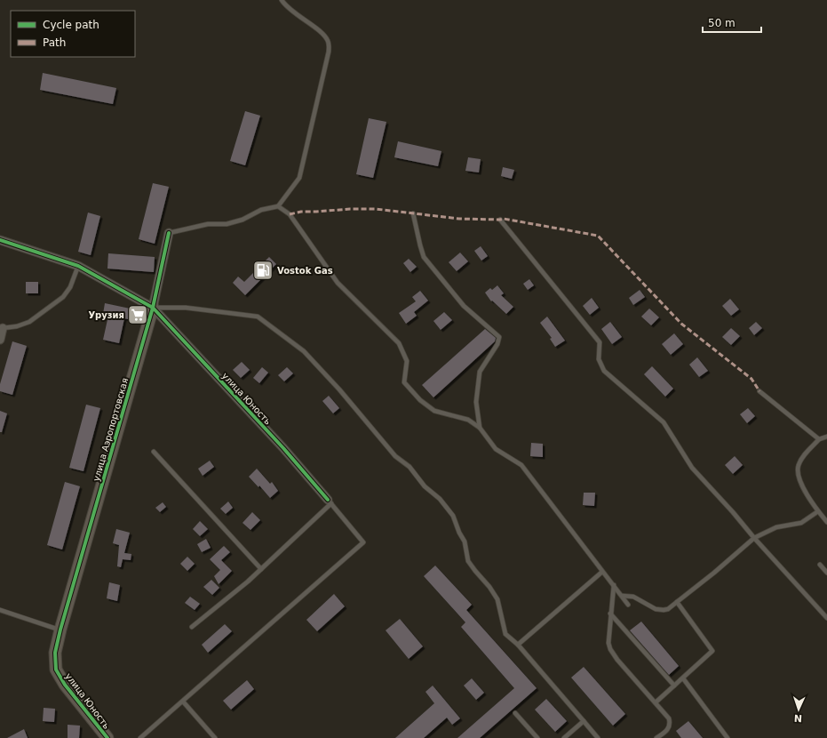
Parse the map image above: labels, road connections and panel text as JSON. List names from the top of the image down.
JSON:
{
  "streets": {
    "street": ["улица Юность", "улица Аэропортовская"]
  },
  "crossings": [
    ["улица Юность", "улица Аэропортовская"]
  ],
  "places": {
    "fuel station": ["Vostok Gas"],
    "supermarket": ["Урузия"]
  },
  "legend": ["Cycle path", "Path"],
  "scale_bar": "50 m",
  "north": "bottom"
}
